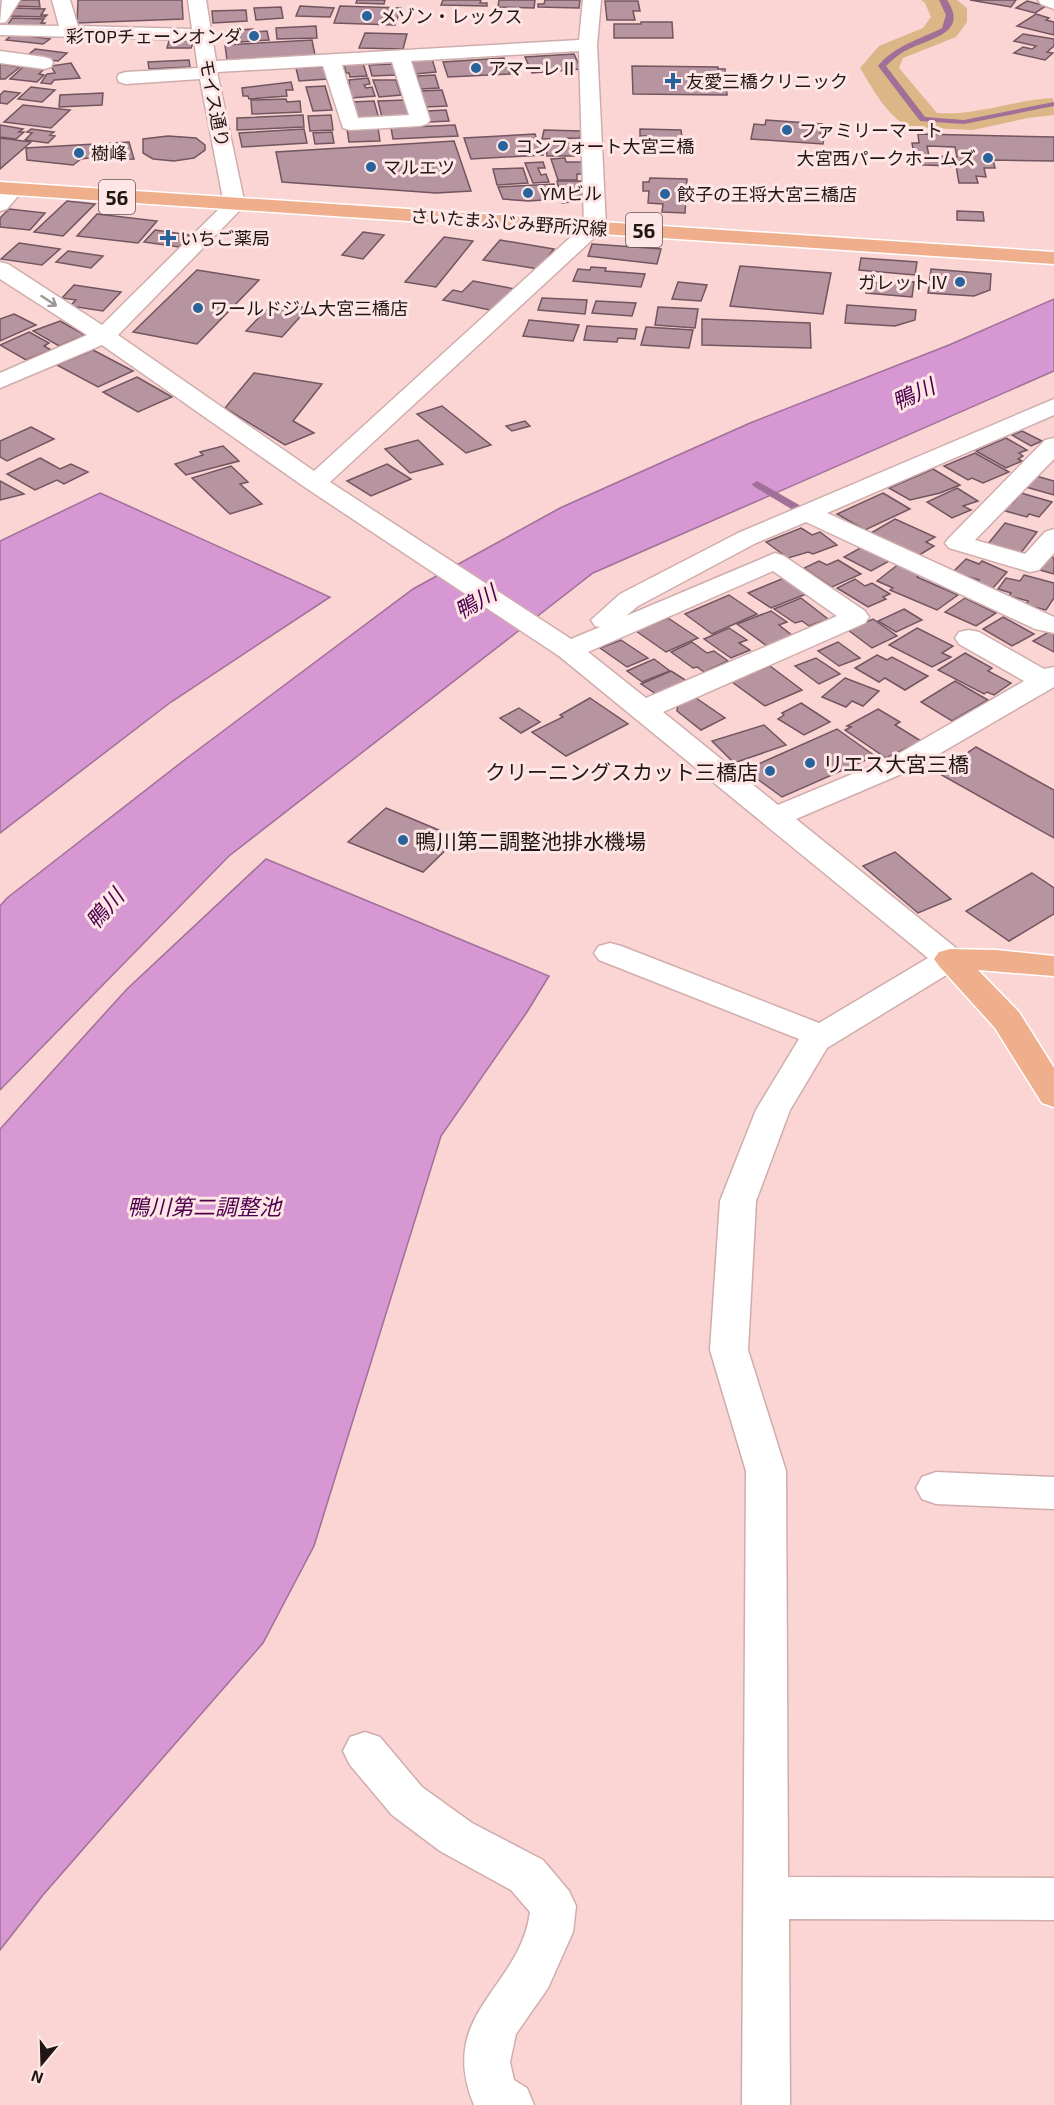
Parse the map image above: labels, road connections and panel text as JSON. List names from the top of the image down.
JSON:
{
  "streets": {
    "main road": ["56", "さいたまふじみ野所沢線"],
    "street": ["モイス通り"]
  },
  "crossings": [
    ["モイス通り", "さいたまふじみ野所沢線"]
  ],
  "water": ["鴨川", "鴨川第二調整池"],
  "places": {
    "other": [
      "メゾン・レックス",
      "彩TOPチェーンオンダ",
      "アマーレⅡ",
      "ファミリーマート",
      "コンフォート大宮三橋",
      "樹峰",
      "大宮西パークホームズ",
      "マルエツ",
      "YMビル",
      "餃子の王将大宮三橋店",
      "ガレットⅣ",
      "ワールドジム大宮三橋店",
      "リエス大宮三橋",
      "クリーニングスカット三橋店",
      "鴨川第二調整池排水機場"
    ],
    "health": ["友愛三橋クリニック", "いちご薬局"]
  },
  "north": "bottom"
}
